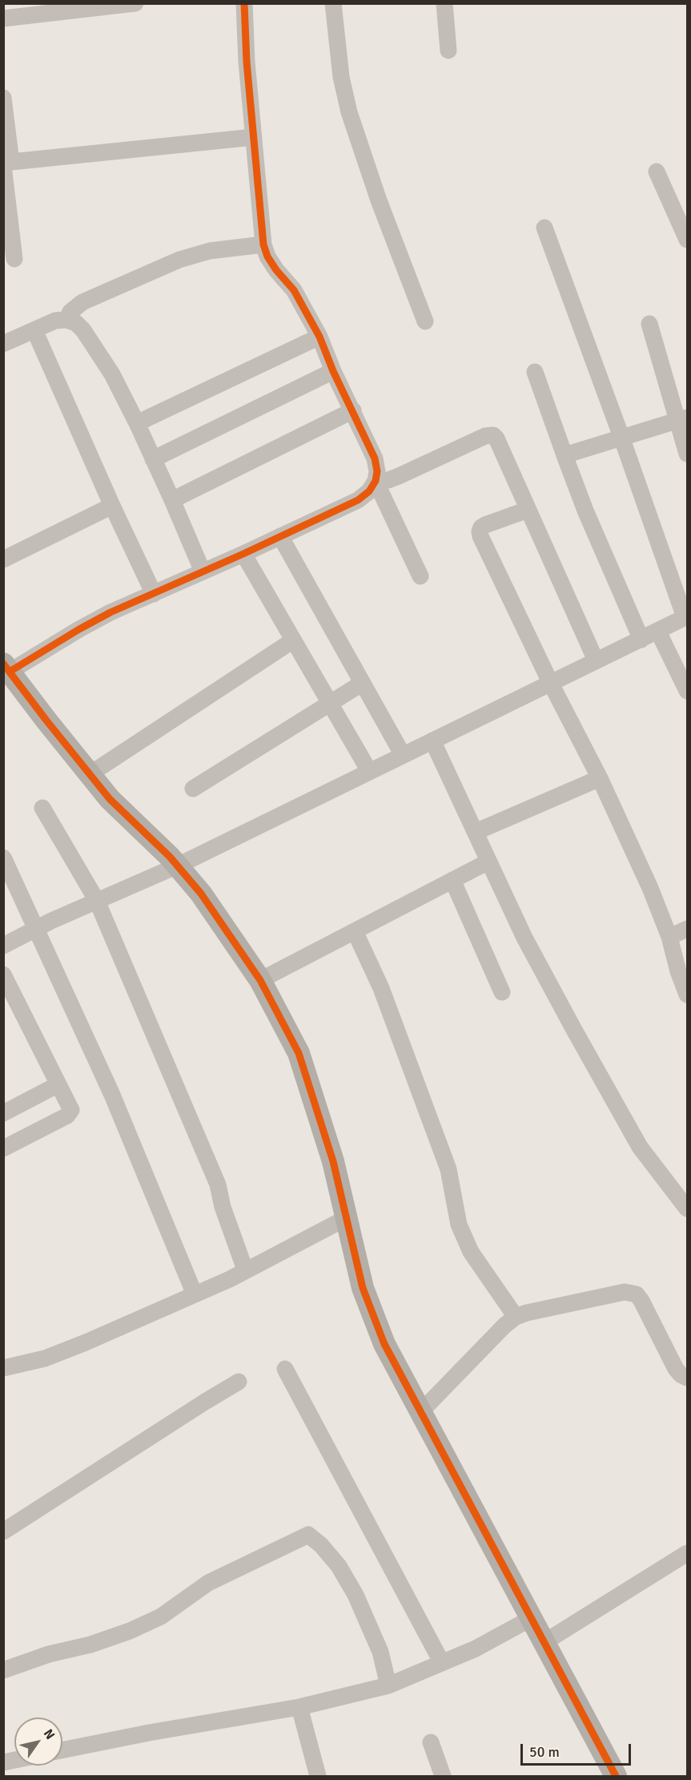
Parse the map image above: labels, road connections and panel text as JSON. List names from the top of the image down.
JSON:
{
  "scale_bar": "50 m",
  "north": "top right"
}
